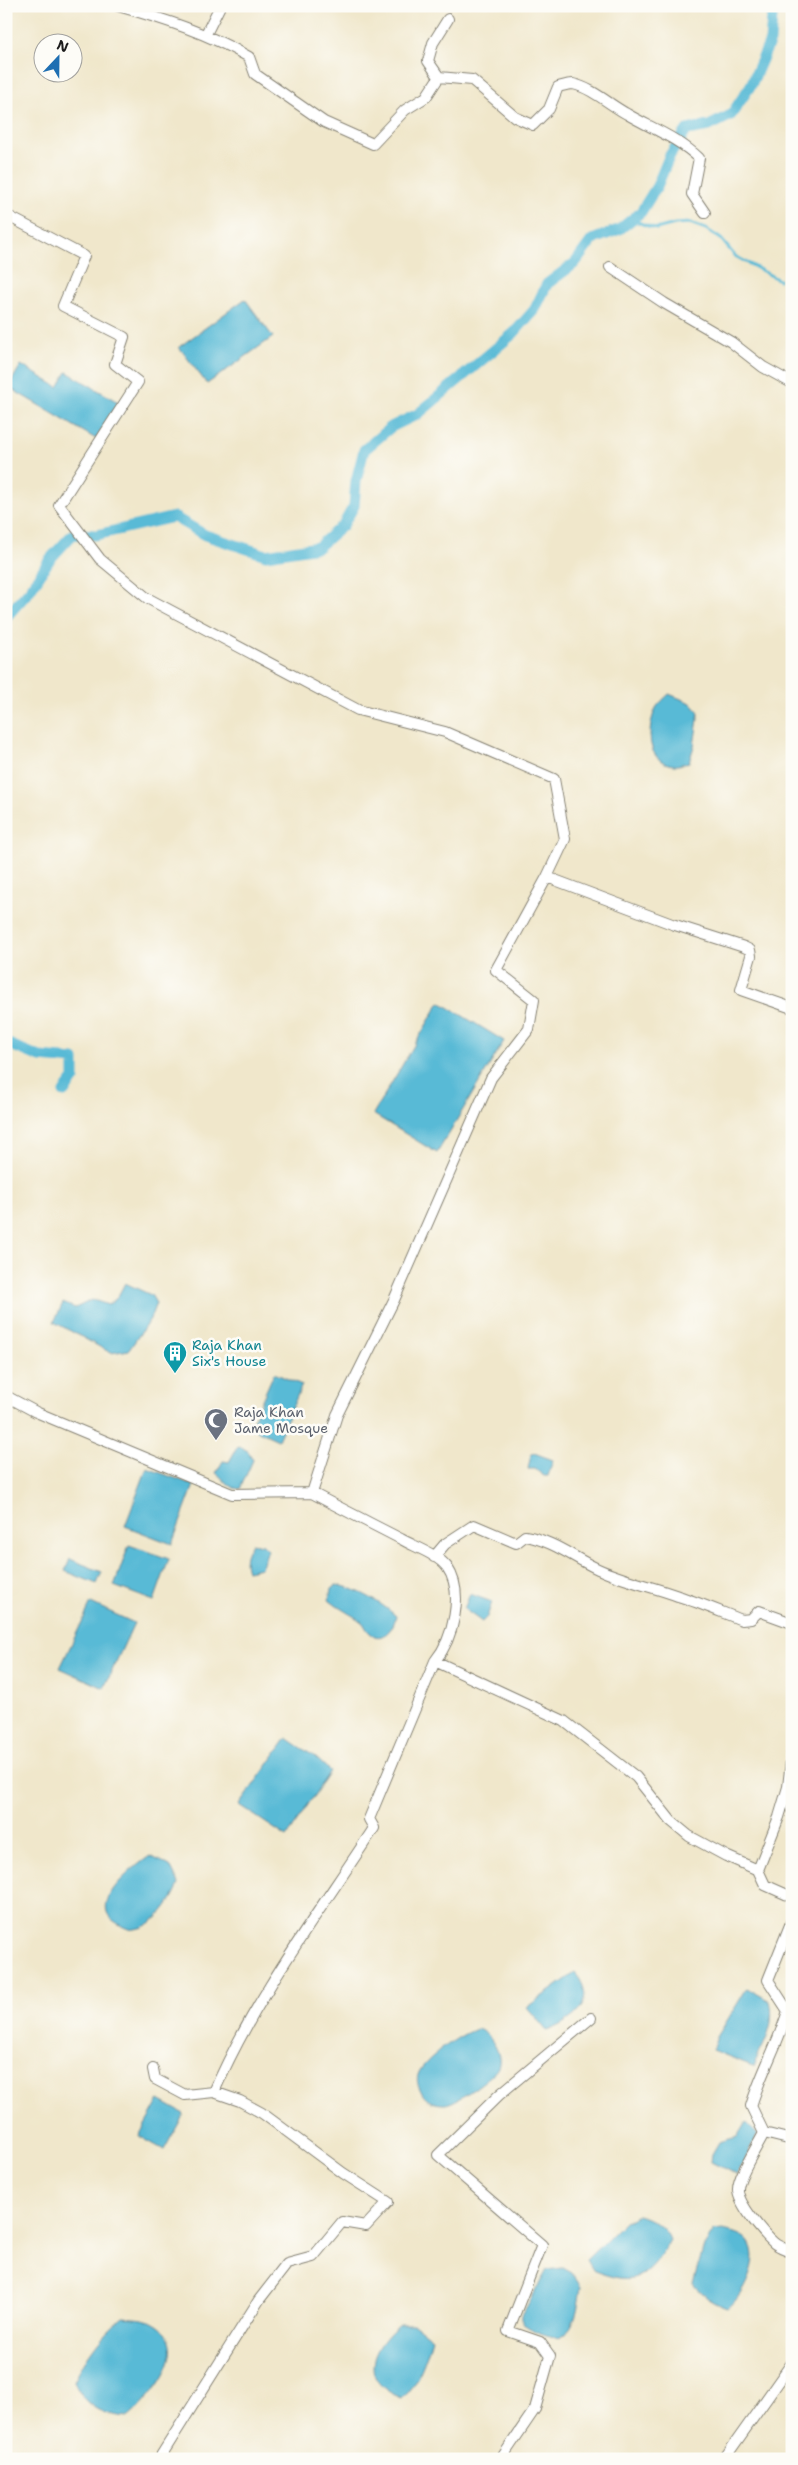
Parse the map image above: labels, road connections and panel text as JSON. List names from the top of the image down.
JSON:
{
  "places": {
    "building": ["Raja Khan Six's House"],
    "mosque": ["Raja Khan Jame Mosque"]
  },
  "north": "top"
}
